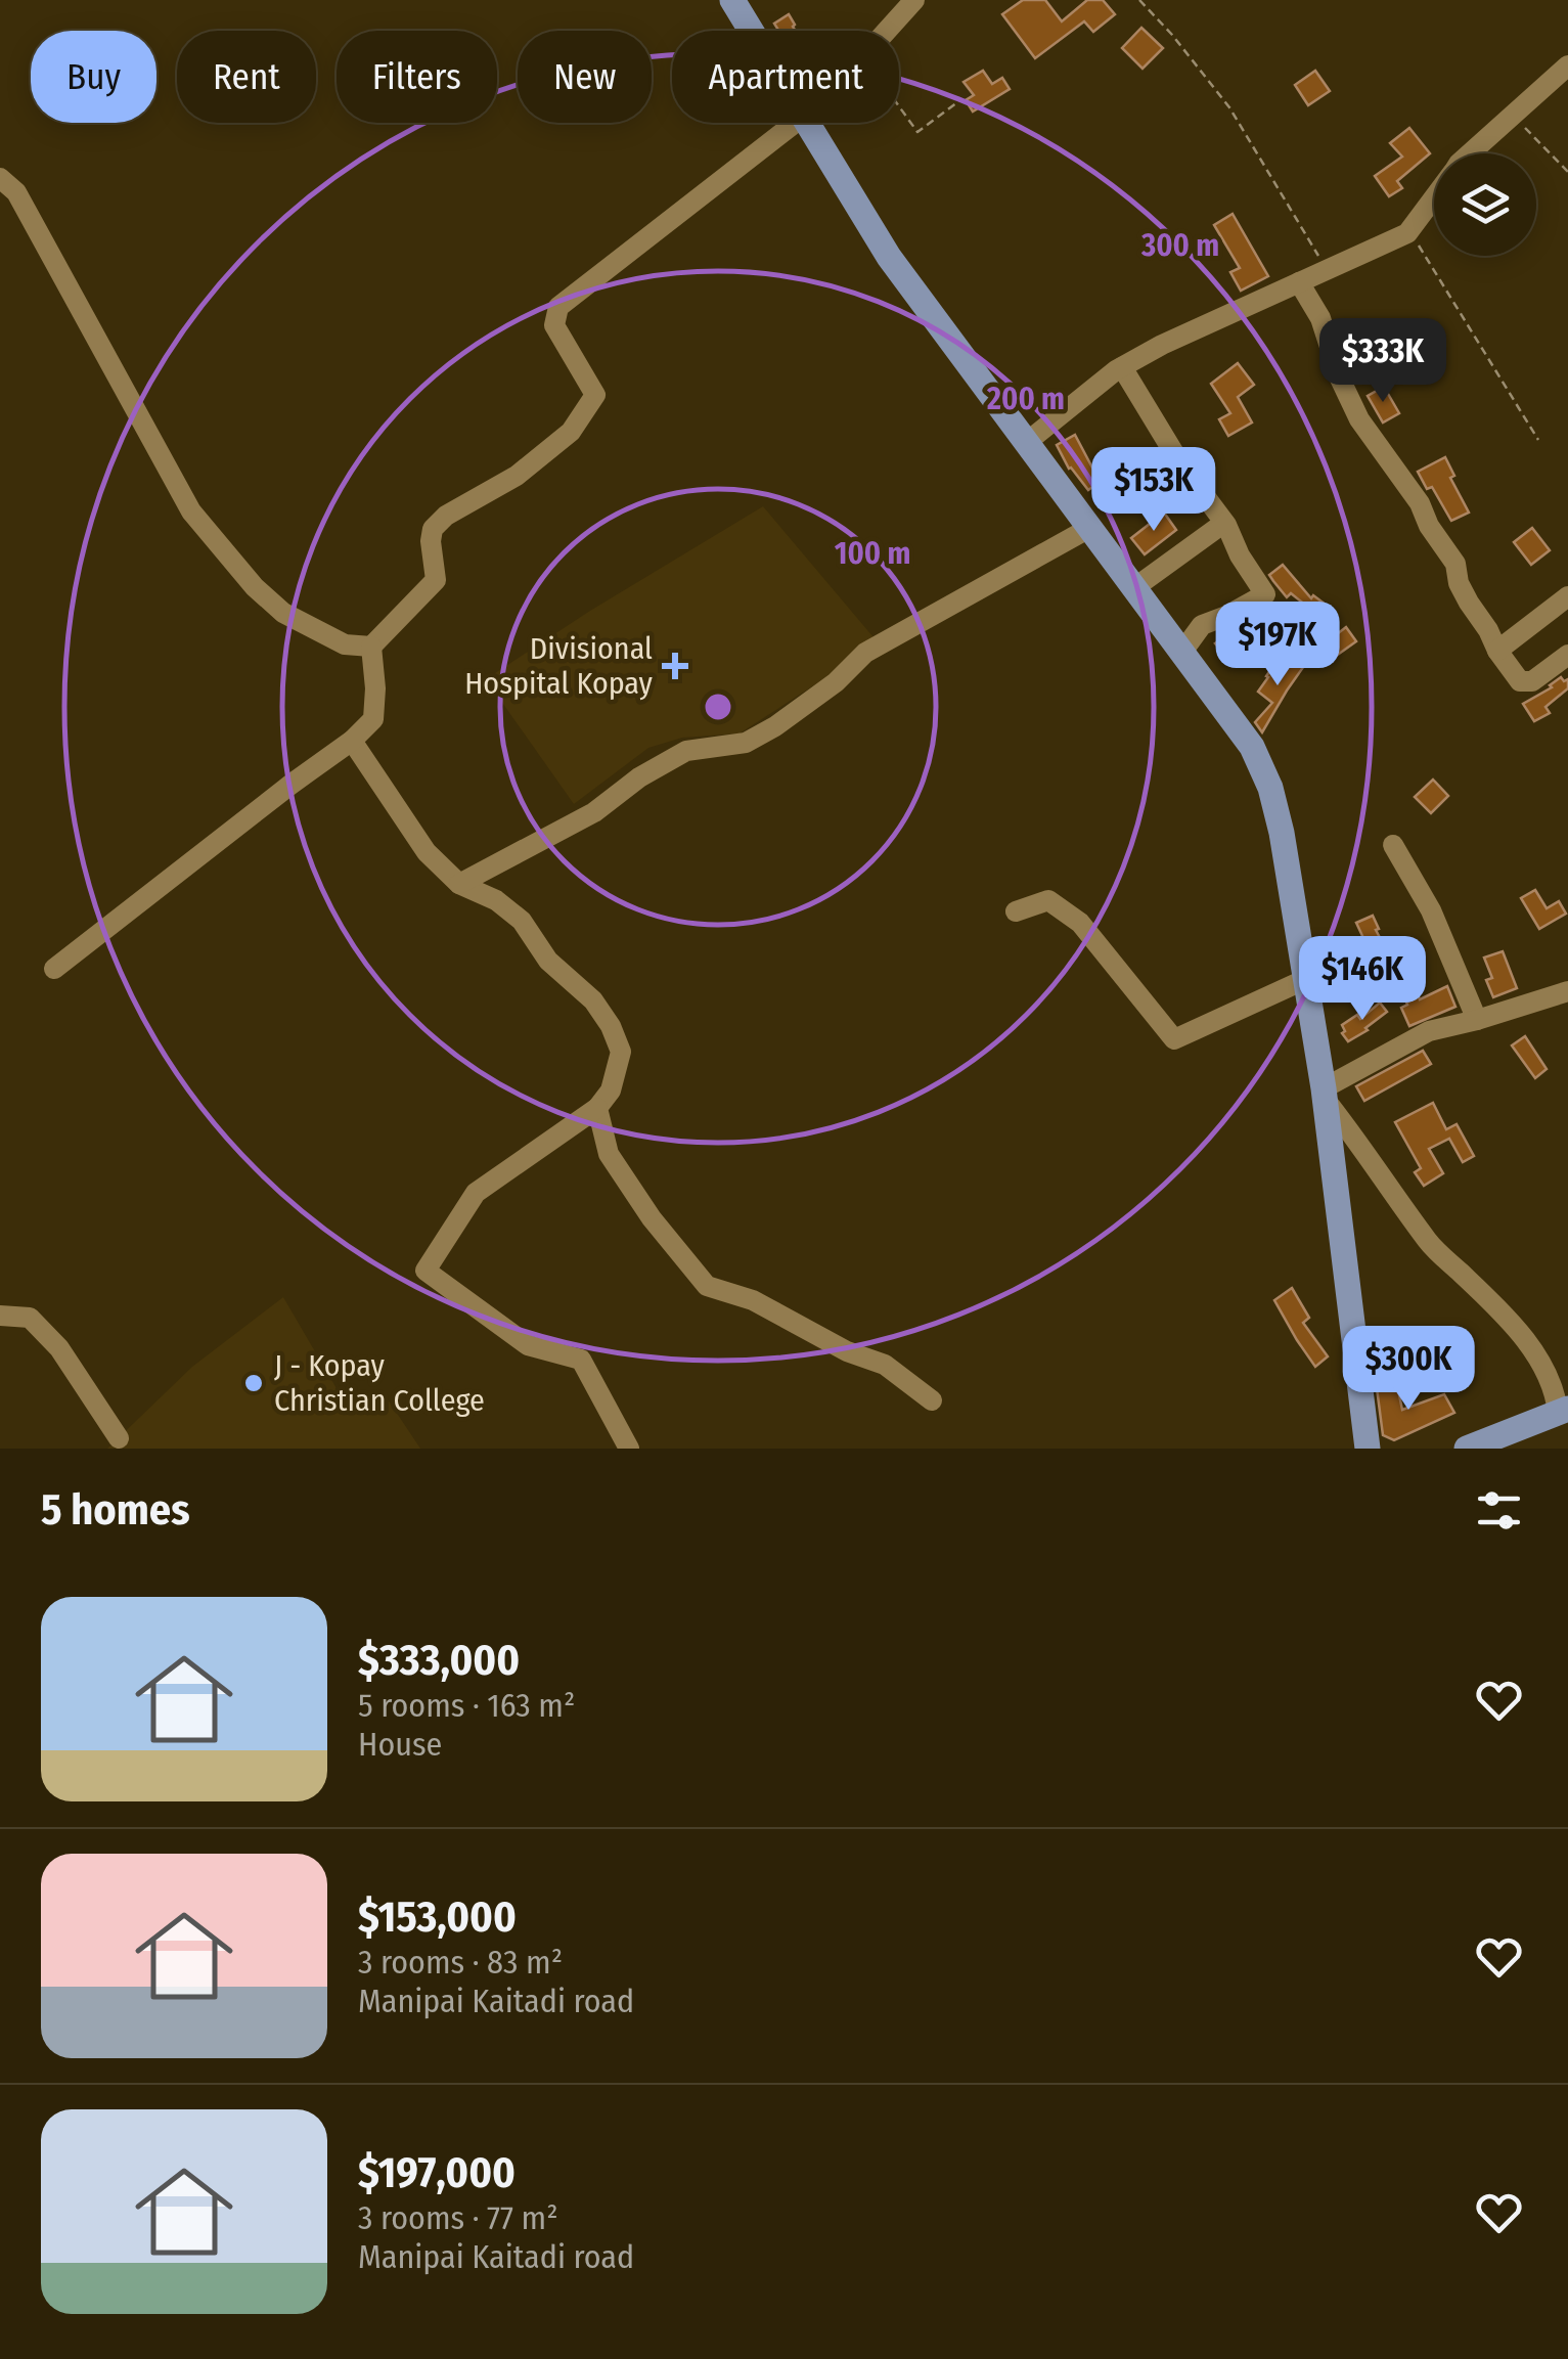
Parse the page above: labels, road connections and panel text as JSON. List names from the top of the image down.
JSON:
{
  "places": {
    "health": ["Divisional Hospital Kopay"],
    "other": ["J - Kopay Christian College"]
  },
  "page": {
    "chip": [
      "Buy",
      "Rent",
      "Filters",
      "New",
      "Apartment"
    ],
    "price": [
      "$333K",
      "$153K",
      "$197K",
      "$146K",
      "$300K"
    ],
    "heading": "5 homes",
    "list": [
      {
        "name": "$333,000",
        "note": "5 rooms · 163 m² · House"
      },
      {
        "name": "$153,000",
        "note": "3 rooms · 83 m² · Manipai Kaitadi road"
      },
      {
        "name": "$197,000",
        "note": "3 rooms · 77 m² · Manipai Kaitadi road"
      }
    ]
  },
  "rings": ["300 m", "200 m", "100 m"]
}
